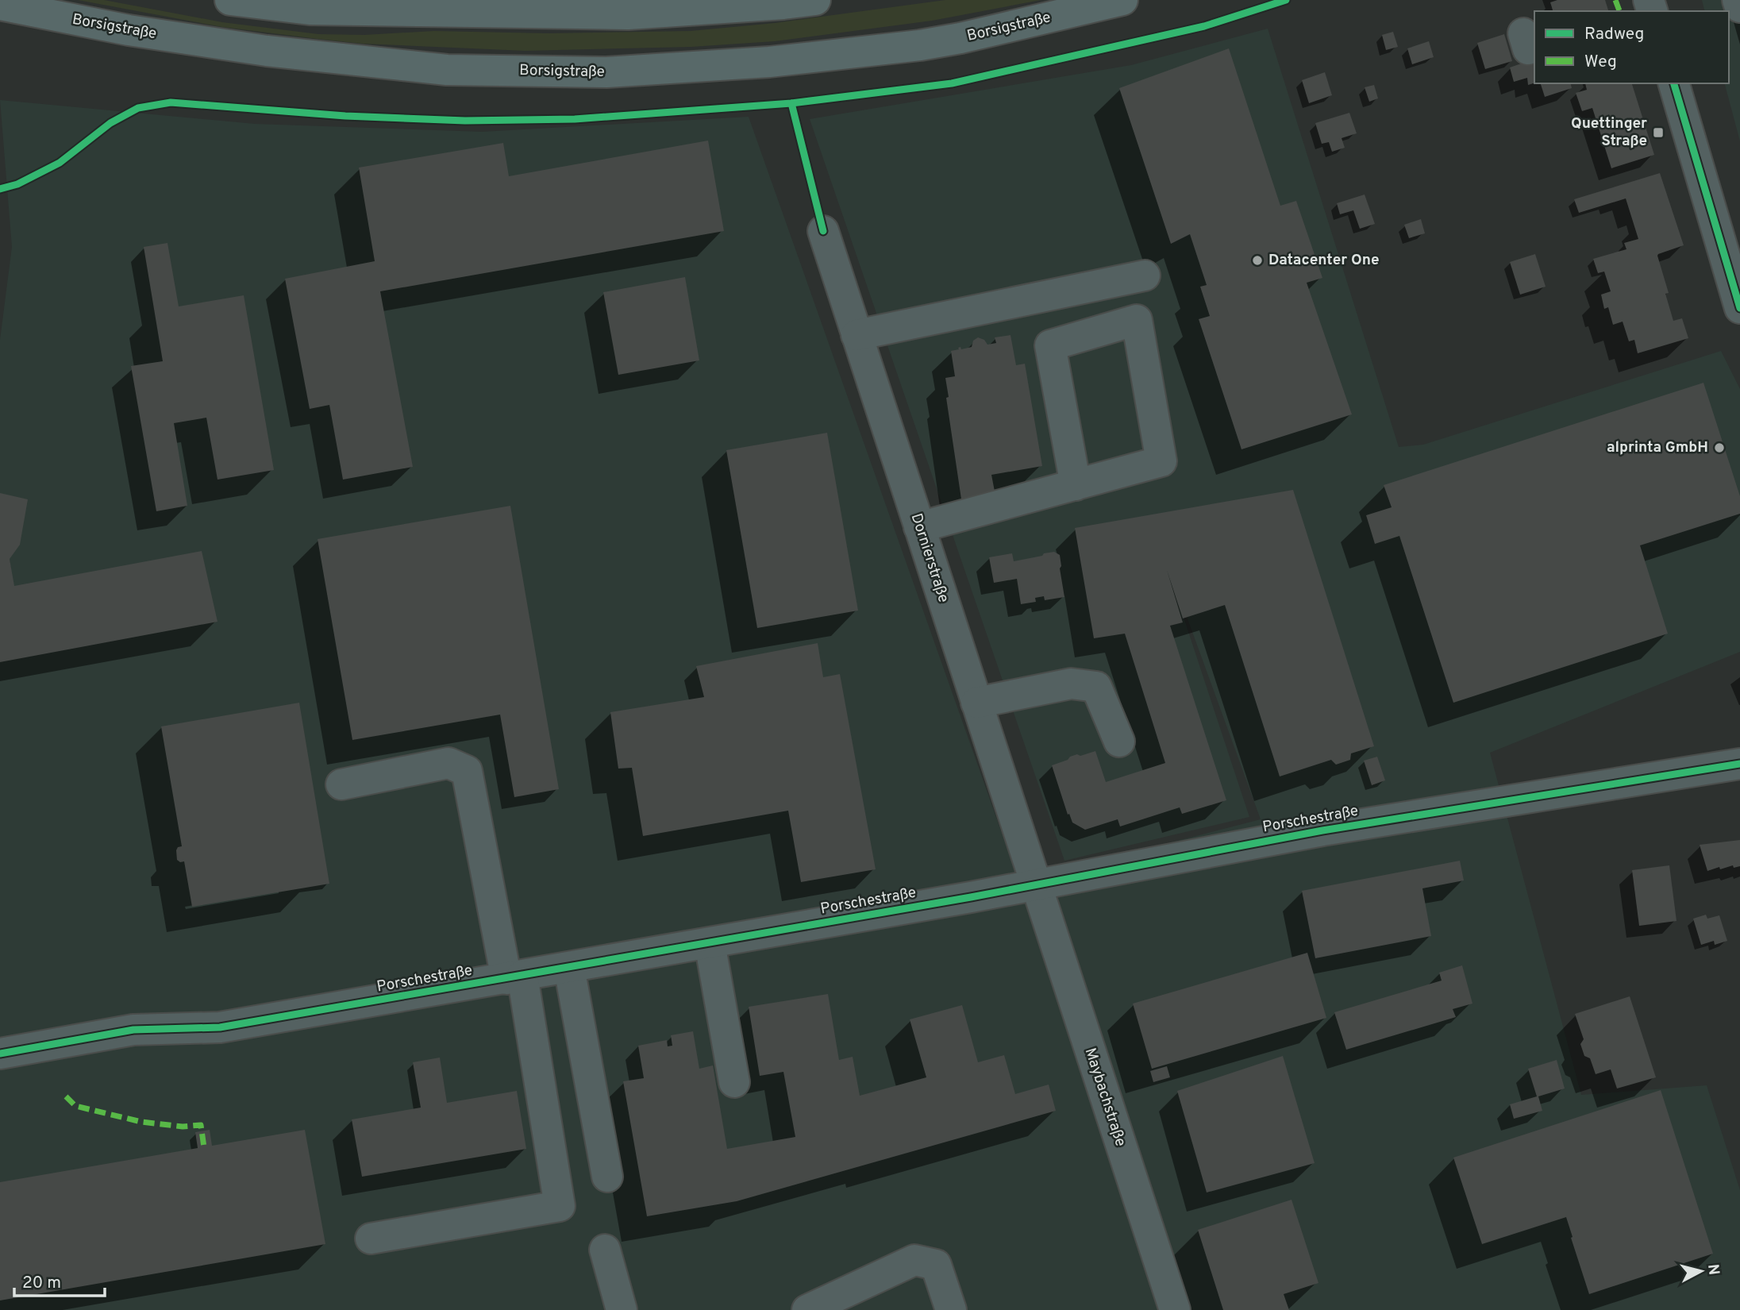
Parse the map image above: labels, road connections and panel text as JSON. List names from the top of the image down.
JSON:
{
  "streets": {
    "main road": ["Borsigstraße"],
    "street": ["Dornierstraße", "Porschestraße", "Maybachstraße"]
  },
  "crossings": [
    ["Dornierstraße", "Porschestraße"],
    ["Dornierstraße", "Maybachstraße"],
    ["Porschestraße", "Maybachstraße"]
  ],
  "places": {
    "transit": ["Quettinger Straße"],
    "other": ["Datacenter One", "alprinta GmbH"]
  },
  "legend": ["Radweg", "Weg"],
  "scale_bar": "20 m",
  "north": "right"
}
